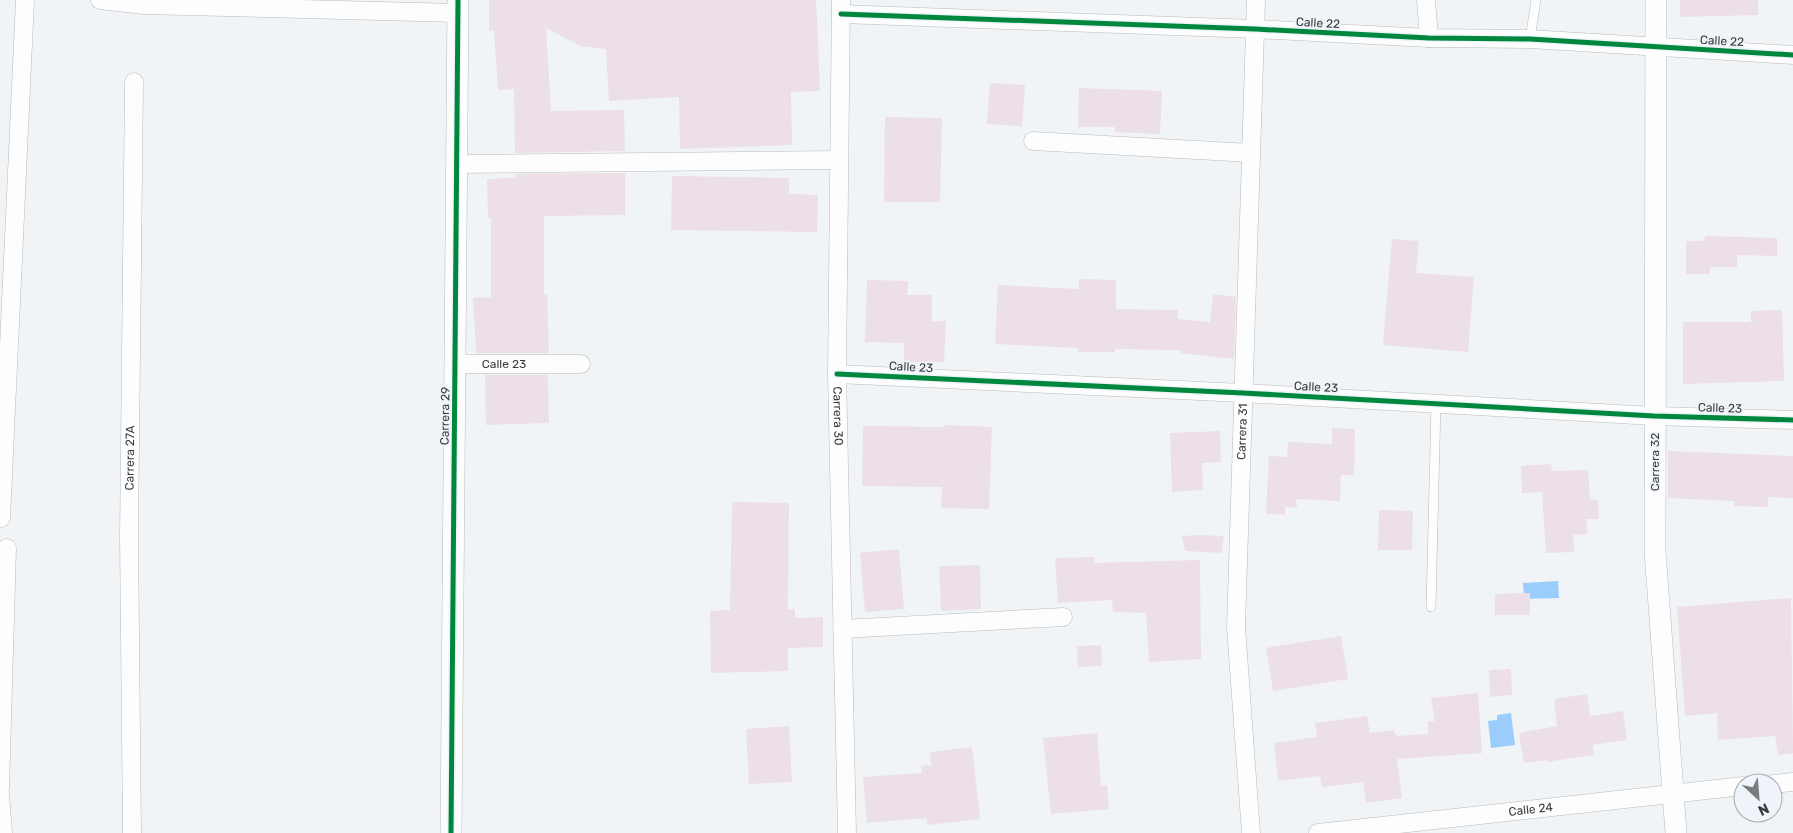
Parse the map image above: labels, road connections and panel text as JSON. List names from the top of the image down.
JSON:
{
  "streets": {
    "street": [
      "Calle 22",
      "Calle 23",
      "Carrera 29",
      "Carrera 30",
      "Carrera 31",
      "Carrera 27A",
      "Carrera 32",
      "Calle 24"
    ]
  },
  "crossings": [
    ["Calle 22", "Carrera 30"],
    ["Calle 22", "Carrera 31"],
    ["Calle 22", "Carrera 32"],
    ["Calle 23", "Carrera 29"],
    ["Calle 23", "Carrera 30"],
    ["Calle 23", "Carrera 31"],
    ["Calle 23", "Carrera 32"],
    ["Carrera 32", "Calle 24"]
  ],
  "north": "bottom right"
}
